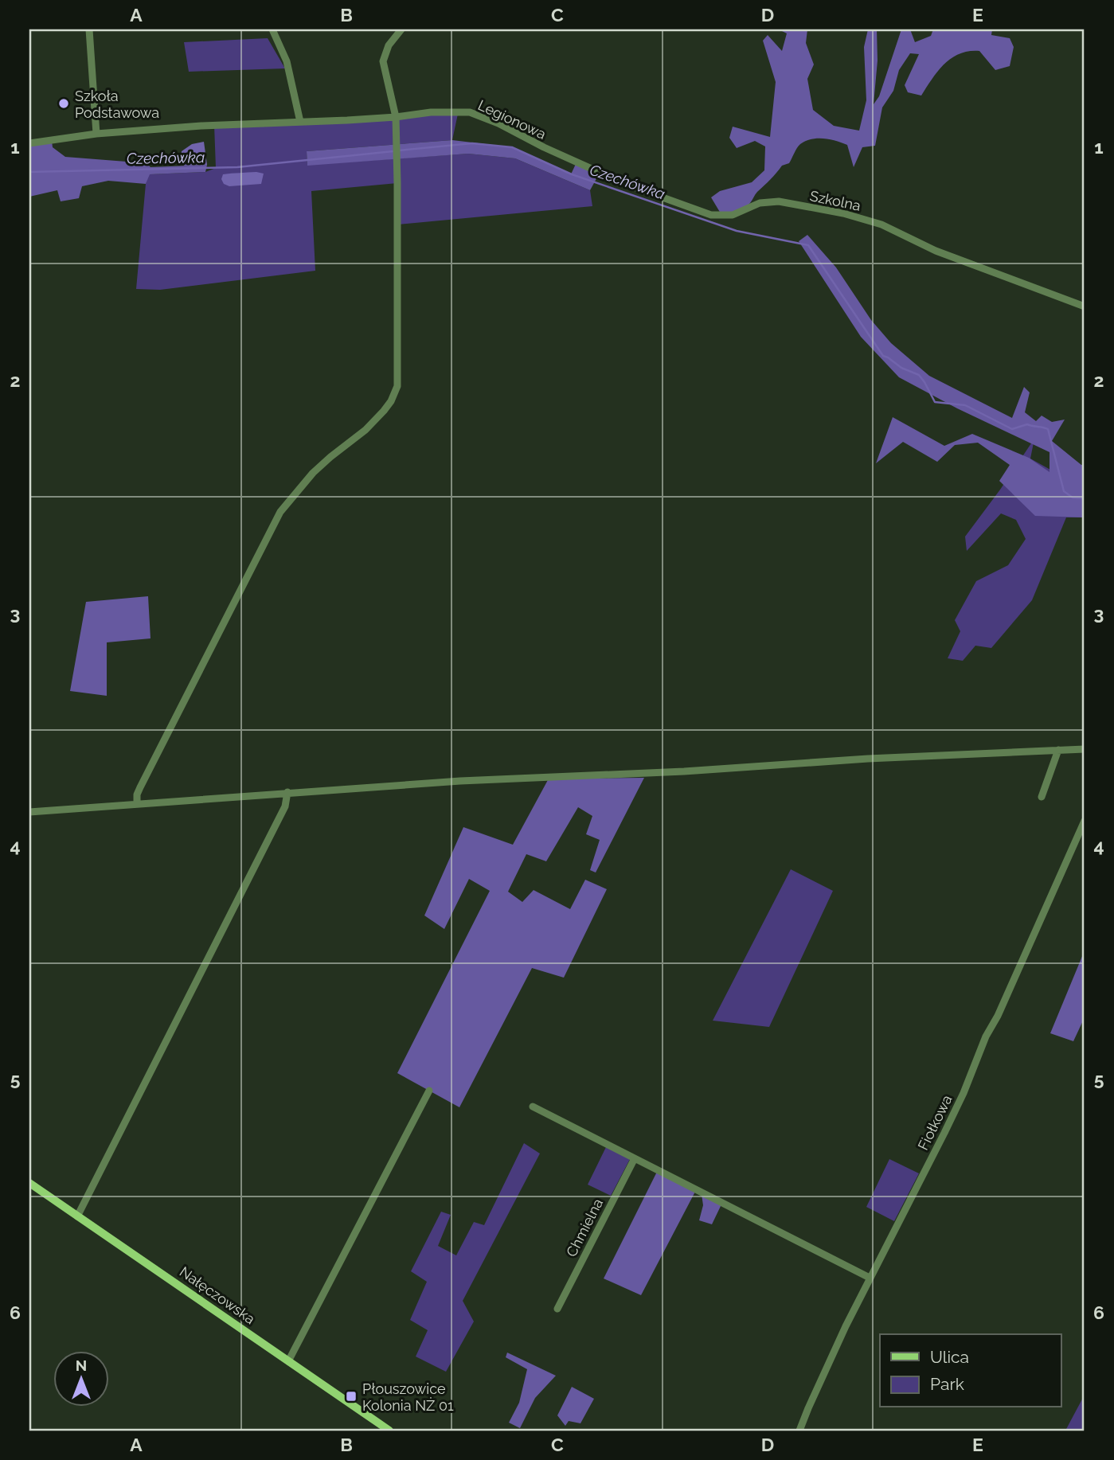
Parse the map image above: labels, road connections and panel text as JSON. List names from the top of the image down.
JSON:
{
  "streets": {
    "main road": ["Nałęczowska"],
    "street": [
      "Legionowa",
      "Szkolna",
      "Fiołkowa",
      "Chmielna"
    ]
  },
  "crossings": [
    ["Legionowa", "Szkolna"]
  ],
  "water": ["Czechówka"],
  "places": {
    "other": ["Szkoła Podstawowa"],
    "transit": ["Płouszowice Kolonia NŻ 01"]
  },
  "legend": ["Ulica", "Park"],
  "north": "top",
  "grid": {
    "columns": [
      "A",
      "B",
      "C",
      "D",
      "E"
    ],
    "rows": [
      "1",
      "2",
      "3",
      "4",
      "5",
      "6"
    ]
  }
}
